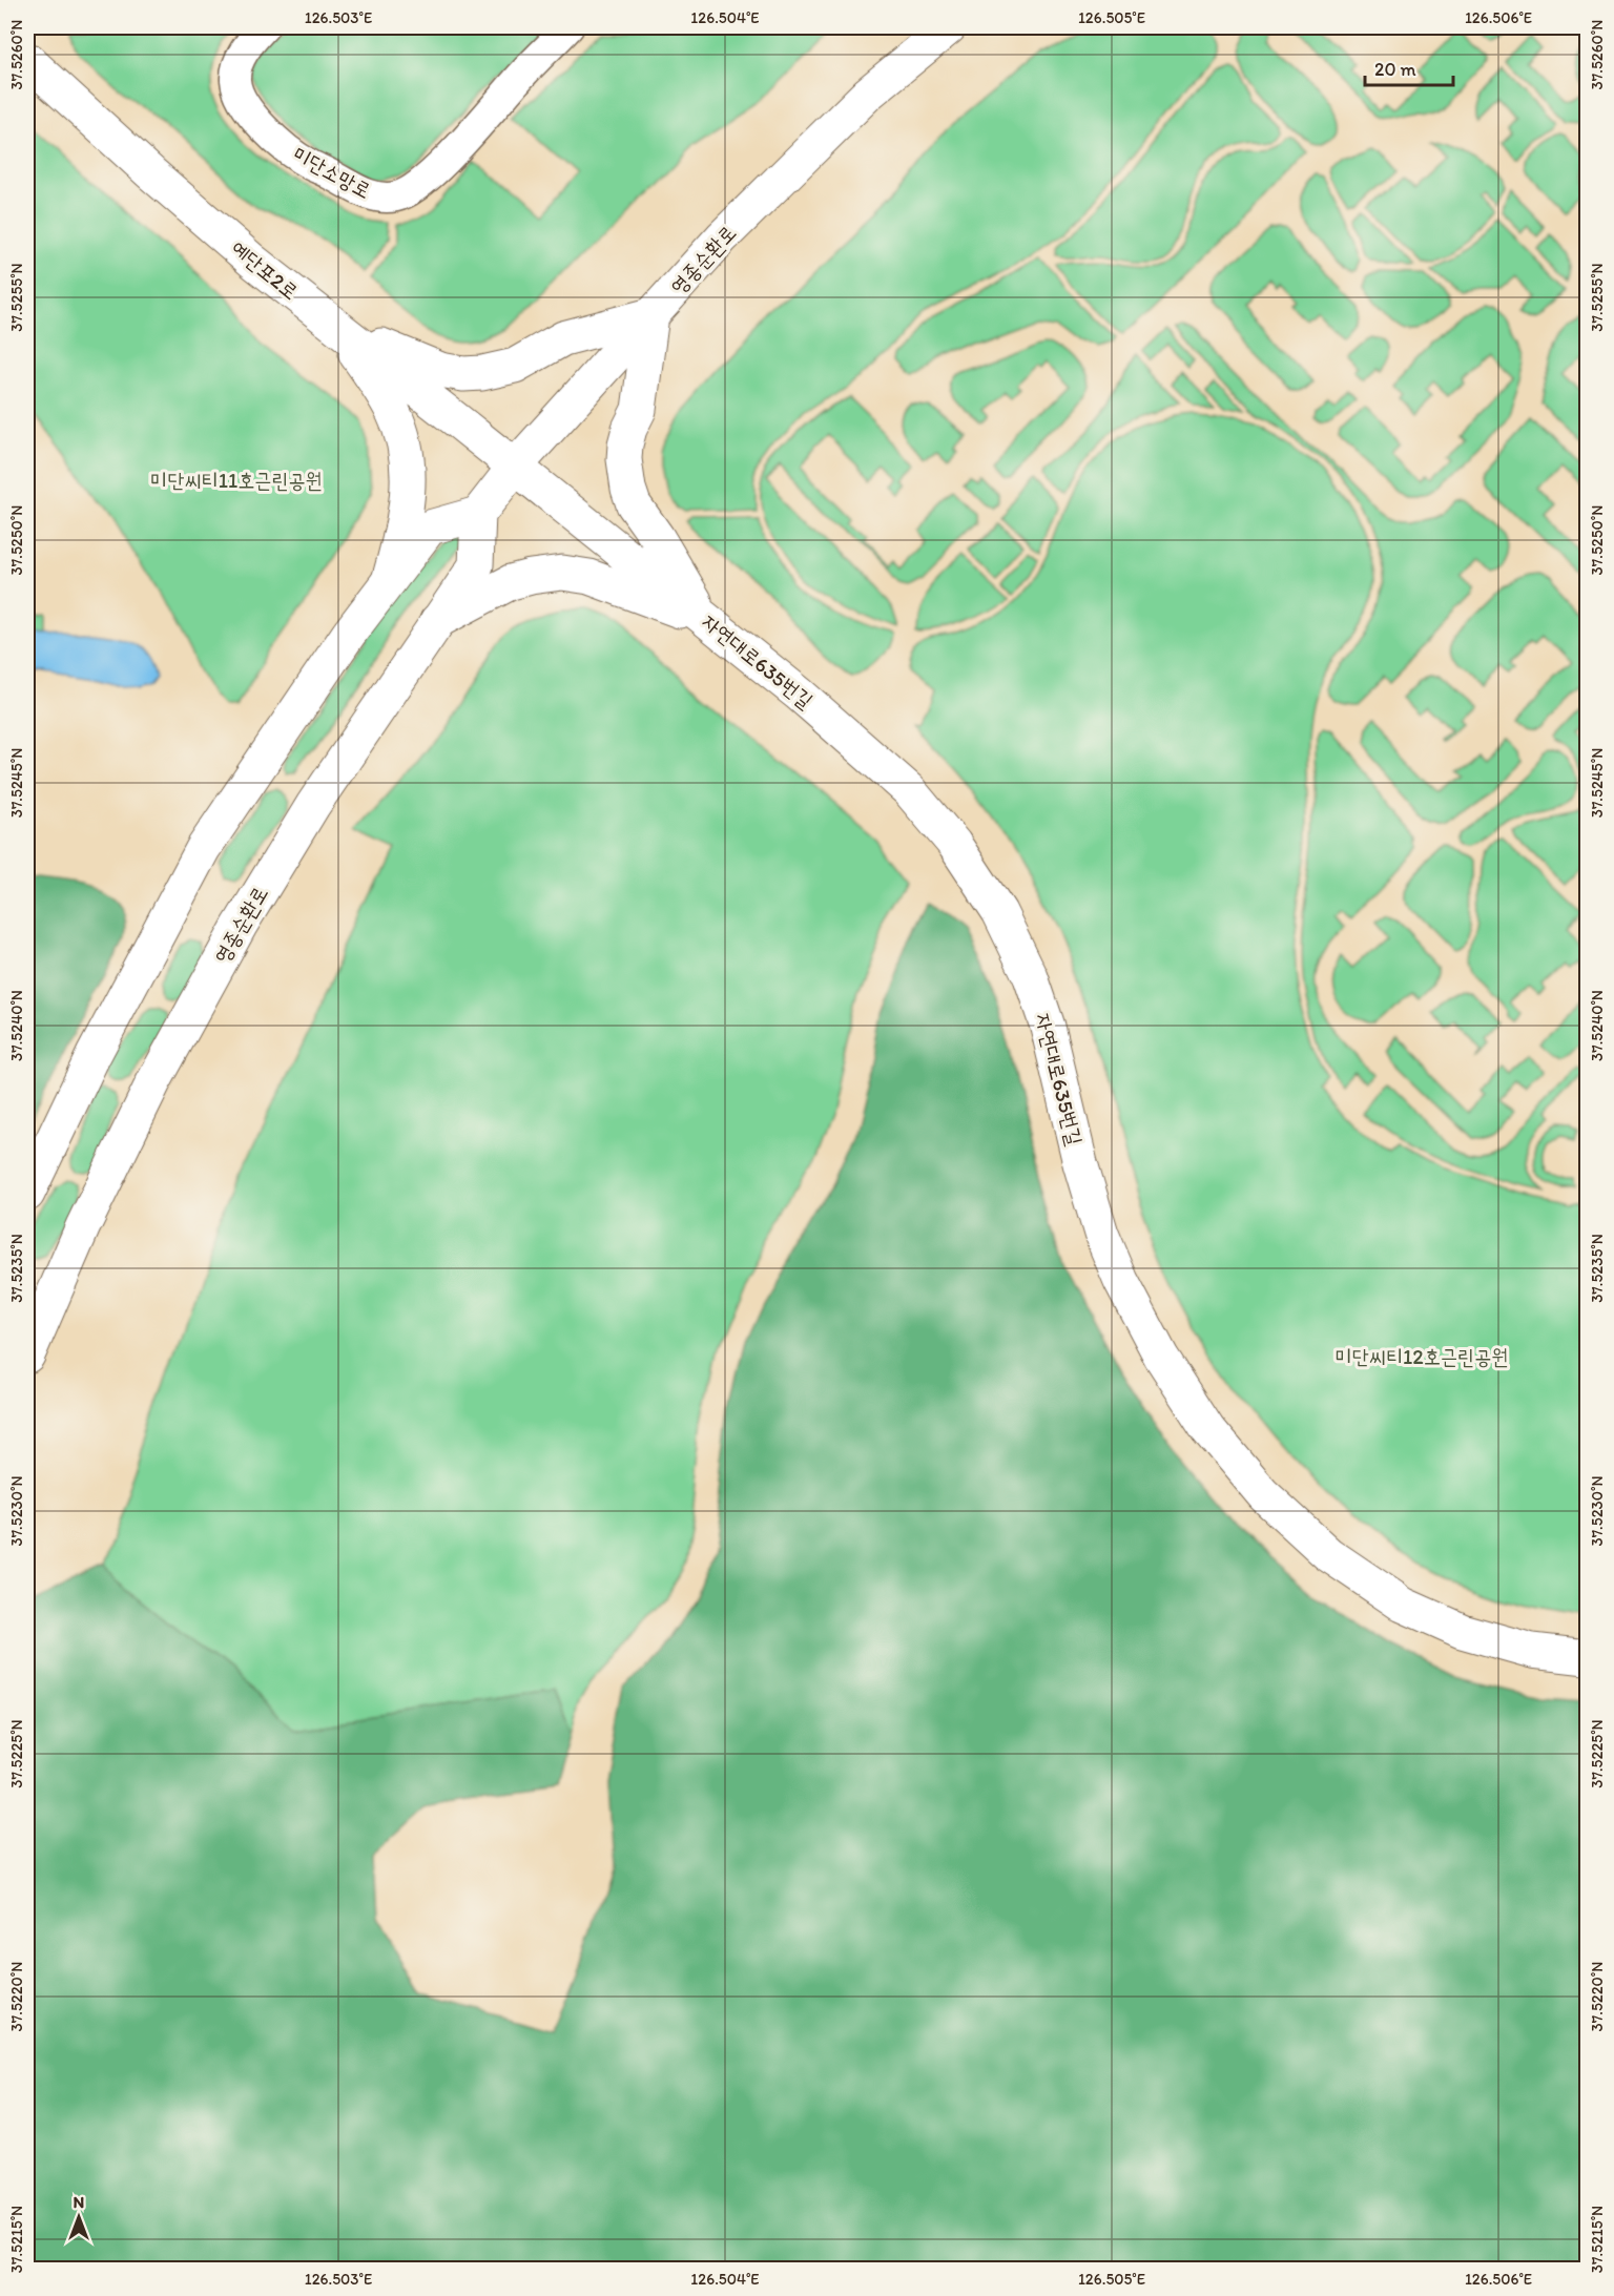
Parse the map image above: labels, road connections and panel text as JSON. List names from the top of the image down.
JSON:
{
  "streets": {
    "street": [
      "미단소망로",
      "영종순환로",
      "예단포2로",
      "자연대로635번길"
    ]
  },
  "crossings": [
    ["영종순환로", "예단포2로"],
    ["영종순환로", "자연대로635번길"],
    ["예단포2로", "자연대로635번길"]
  ],
  "parks": ["미단씨티11호근린공원", "미단씨티12호근린공원"],
  "scale_bar": "20 m",
  "north": "top",
  "coordinates": [
    "126.503°E",
    "126.504°E",
    "126.505°E",
    "126.506°E",
    "37.5260°N",
    "37.5255°N",
    "37.5250°N",
    "37.5245°N",
    "37.5240°N",
    "37.5235°N",
    "37.5230°N",
    "37.5225°N",
    "37.5220°N",
    "37.5215°N"
  ]
}
